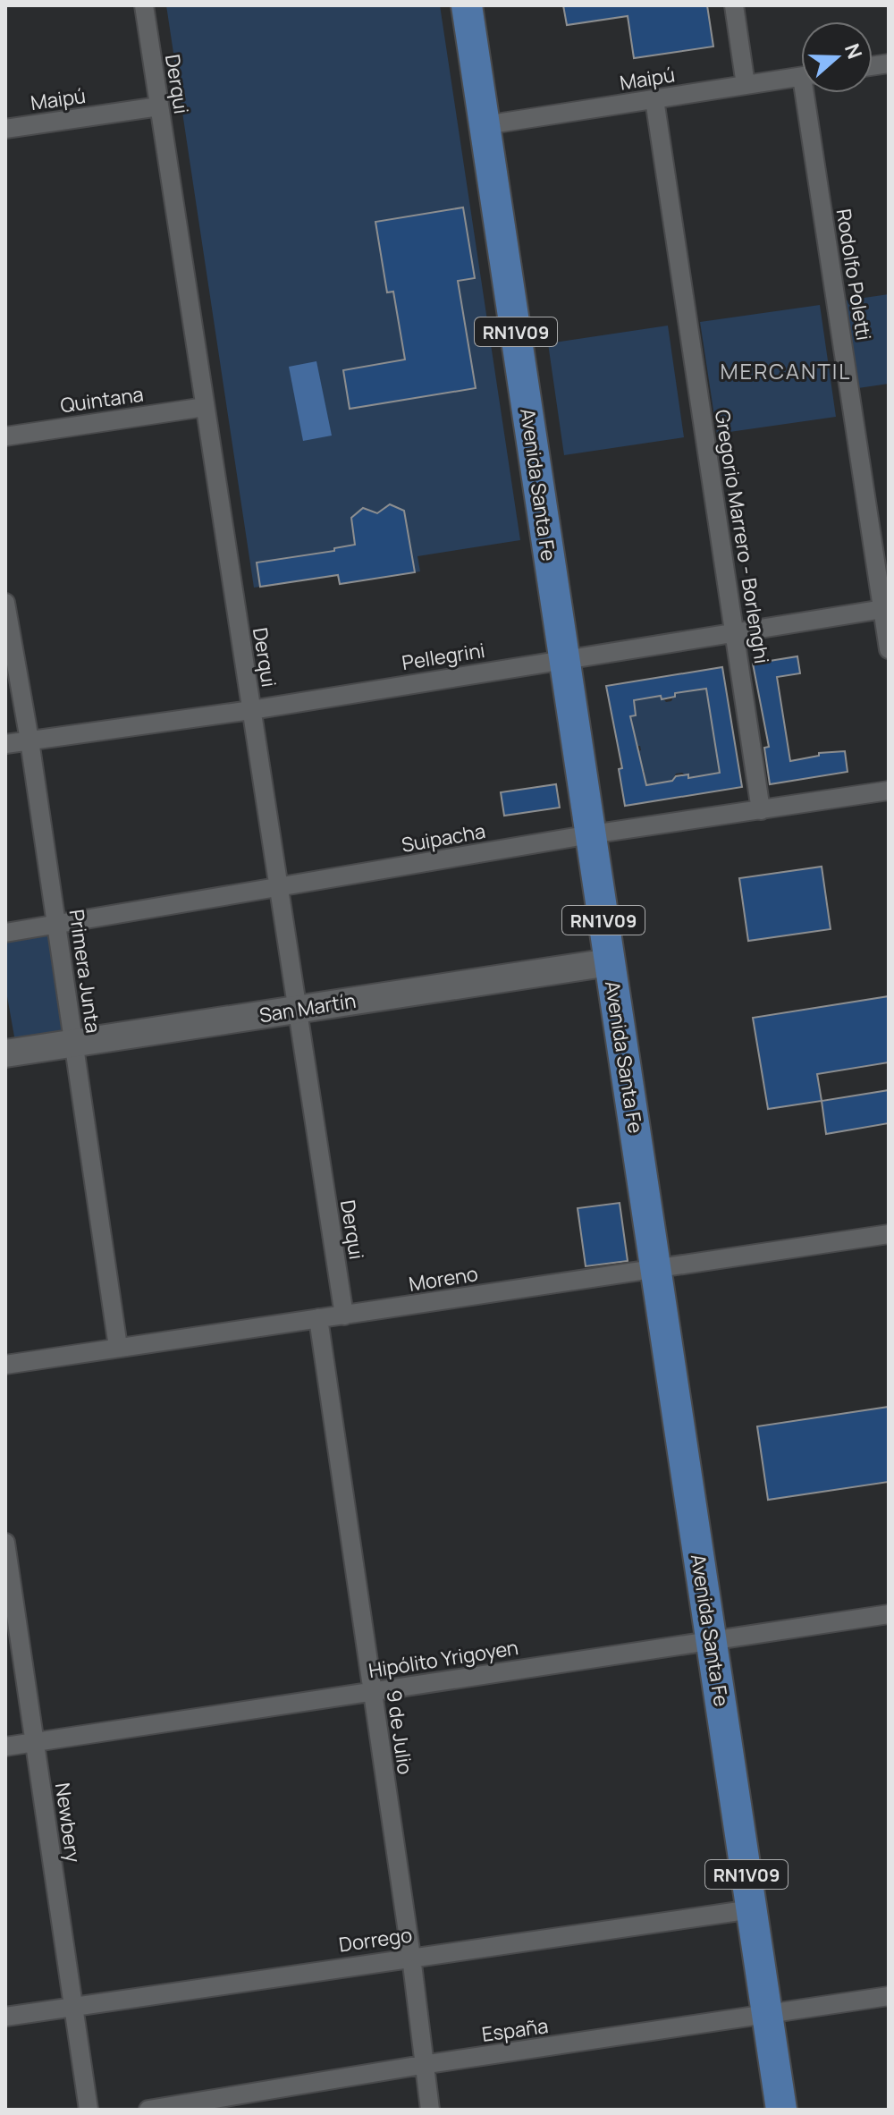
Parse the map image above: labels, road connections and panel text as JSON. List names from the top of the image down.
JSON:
{
  "streets": {
    "main road": ["RN1V09", "Avenida Santa Fe", "San Martín"],
    "street": [
      "Maipú",
      "Derqui",
      "Rodolfo Poletti",
      "Quintana",
      "Gregorio Marrero - Borlenghi",
      "Pellegrini",
      "Suipacha",
      "Primera Junta",
      "Moreno",
      "Hipólito Yrigoyen",
      "9 de Julio",
      "Newbery",
      "Dorrego",
      "España"
    ]
  },
  "crossings": [
    ["Maipú", "Derqui"],
    ["Maipú", "Avenida Santa Fe"],
    ["Maipú", "Gregorio Marrero - Borlenghi"],
    ["Derqui", "Quintana"],
    ["Derqui", "Pellegrini"],
    ["Derqui", "Suipacha"],
    ["Derqui", "San Martín"],
    ["Derqui", "Moreno"],
    ["Rodolfo Poletti", "Pellegrini"],
    ["Avenida Santa Fe", "Pellegrini"],
    ["Avenida Santa Fe", "Suipacha"],
    ["Avenida Santa Fe", "San Martín"],
    ["Avenida Santa Fe", "Moreno"],
    ["Avenida Santa Fe", "Hipólito Yrigoyen"],
    ["Avenida Santa Fe", "Dorrego"],
    ["Avenida Santa Fe", "España"],
    ["Gregorio Marrero - Borlenghi", "Pellegrini"],
    ["Gregorio Marrero - Borlenghi", "Suipacha"],
    ["Pellegrini", "Primera Junta"],
    ["Suipacha", "Primera Junta"],
    ["Primera Junta", "San Martín"],
    ["Primera Junta", "Moreno"],
    ["Moreno", "9 de Julio"],
    ["Hipólito Yrigoyen", "9 de Julio"],
    ["Hipólito Yrigoyen", "Newbery"],
    ["9 de Julio", "Dorrego"],
    ["9 de Julio", "España"],
    ["Newbery", "Dorrego"]
  ],
  "districts": ["MERCANTIL"],
  "north": "right"
}
